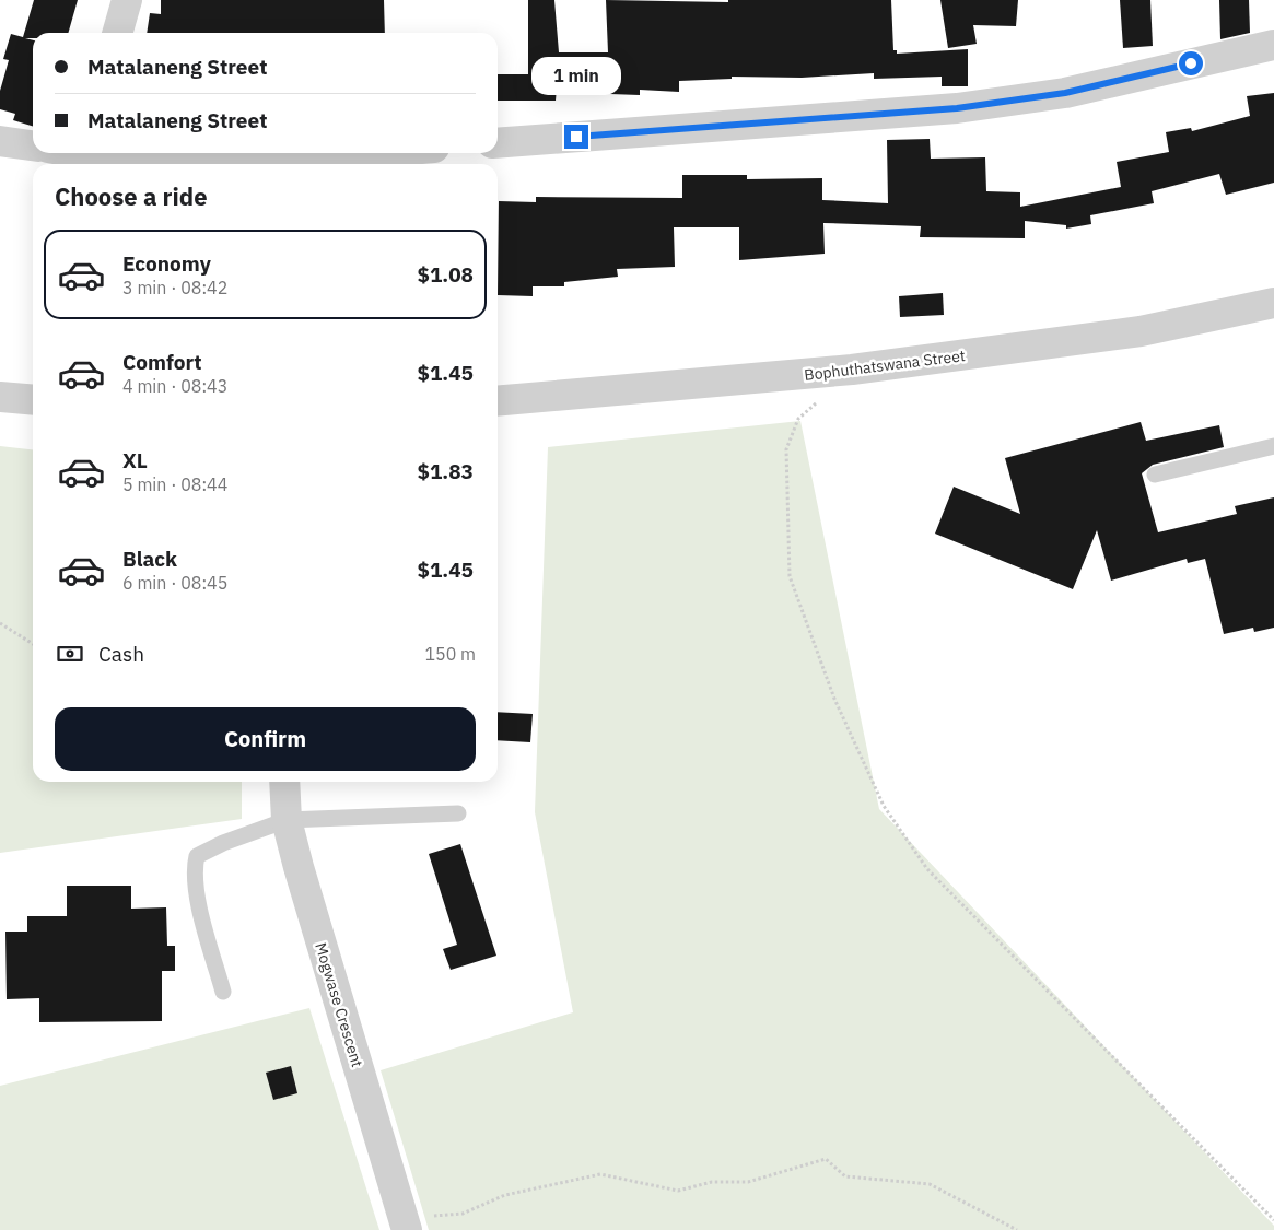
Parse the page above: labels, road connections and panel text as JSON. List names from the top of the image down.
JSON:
{
  "streets": {
    "street": ["Bophuthatswana Street", "Mogwase Crescent"]
  },
  "page": {
    "banner": ["Matalaneng Street", "Matalaneng Street"],
    "bubble": "1 min",
    "heading": "Choose a ride",
    "list": [
      {
        "name": "Economy",
        "note": "3 min · 08:42",
        "value": "$1.08"
      },
      {
        "name": "Comfort",
        "note": "4 min · 08:43",
        "value": "$1.45"
      },
      {
        "name": "XL",
        "note": "5 min · 08:44",
        "value": "$1.83"
      },
      {
        "name": "Black",
        "note": "6 min · 08:45",
        "value": "$1.45"
      }
    ],
    "pay": ["Cash", "150 m"],
    "buttons": "Confirm"
  }
}
